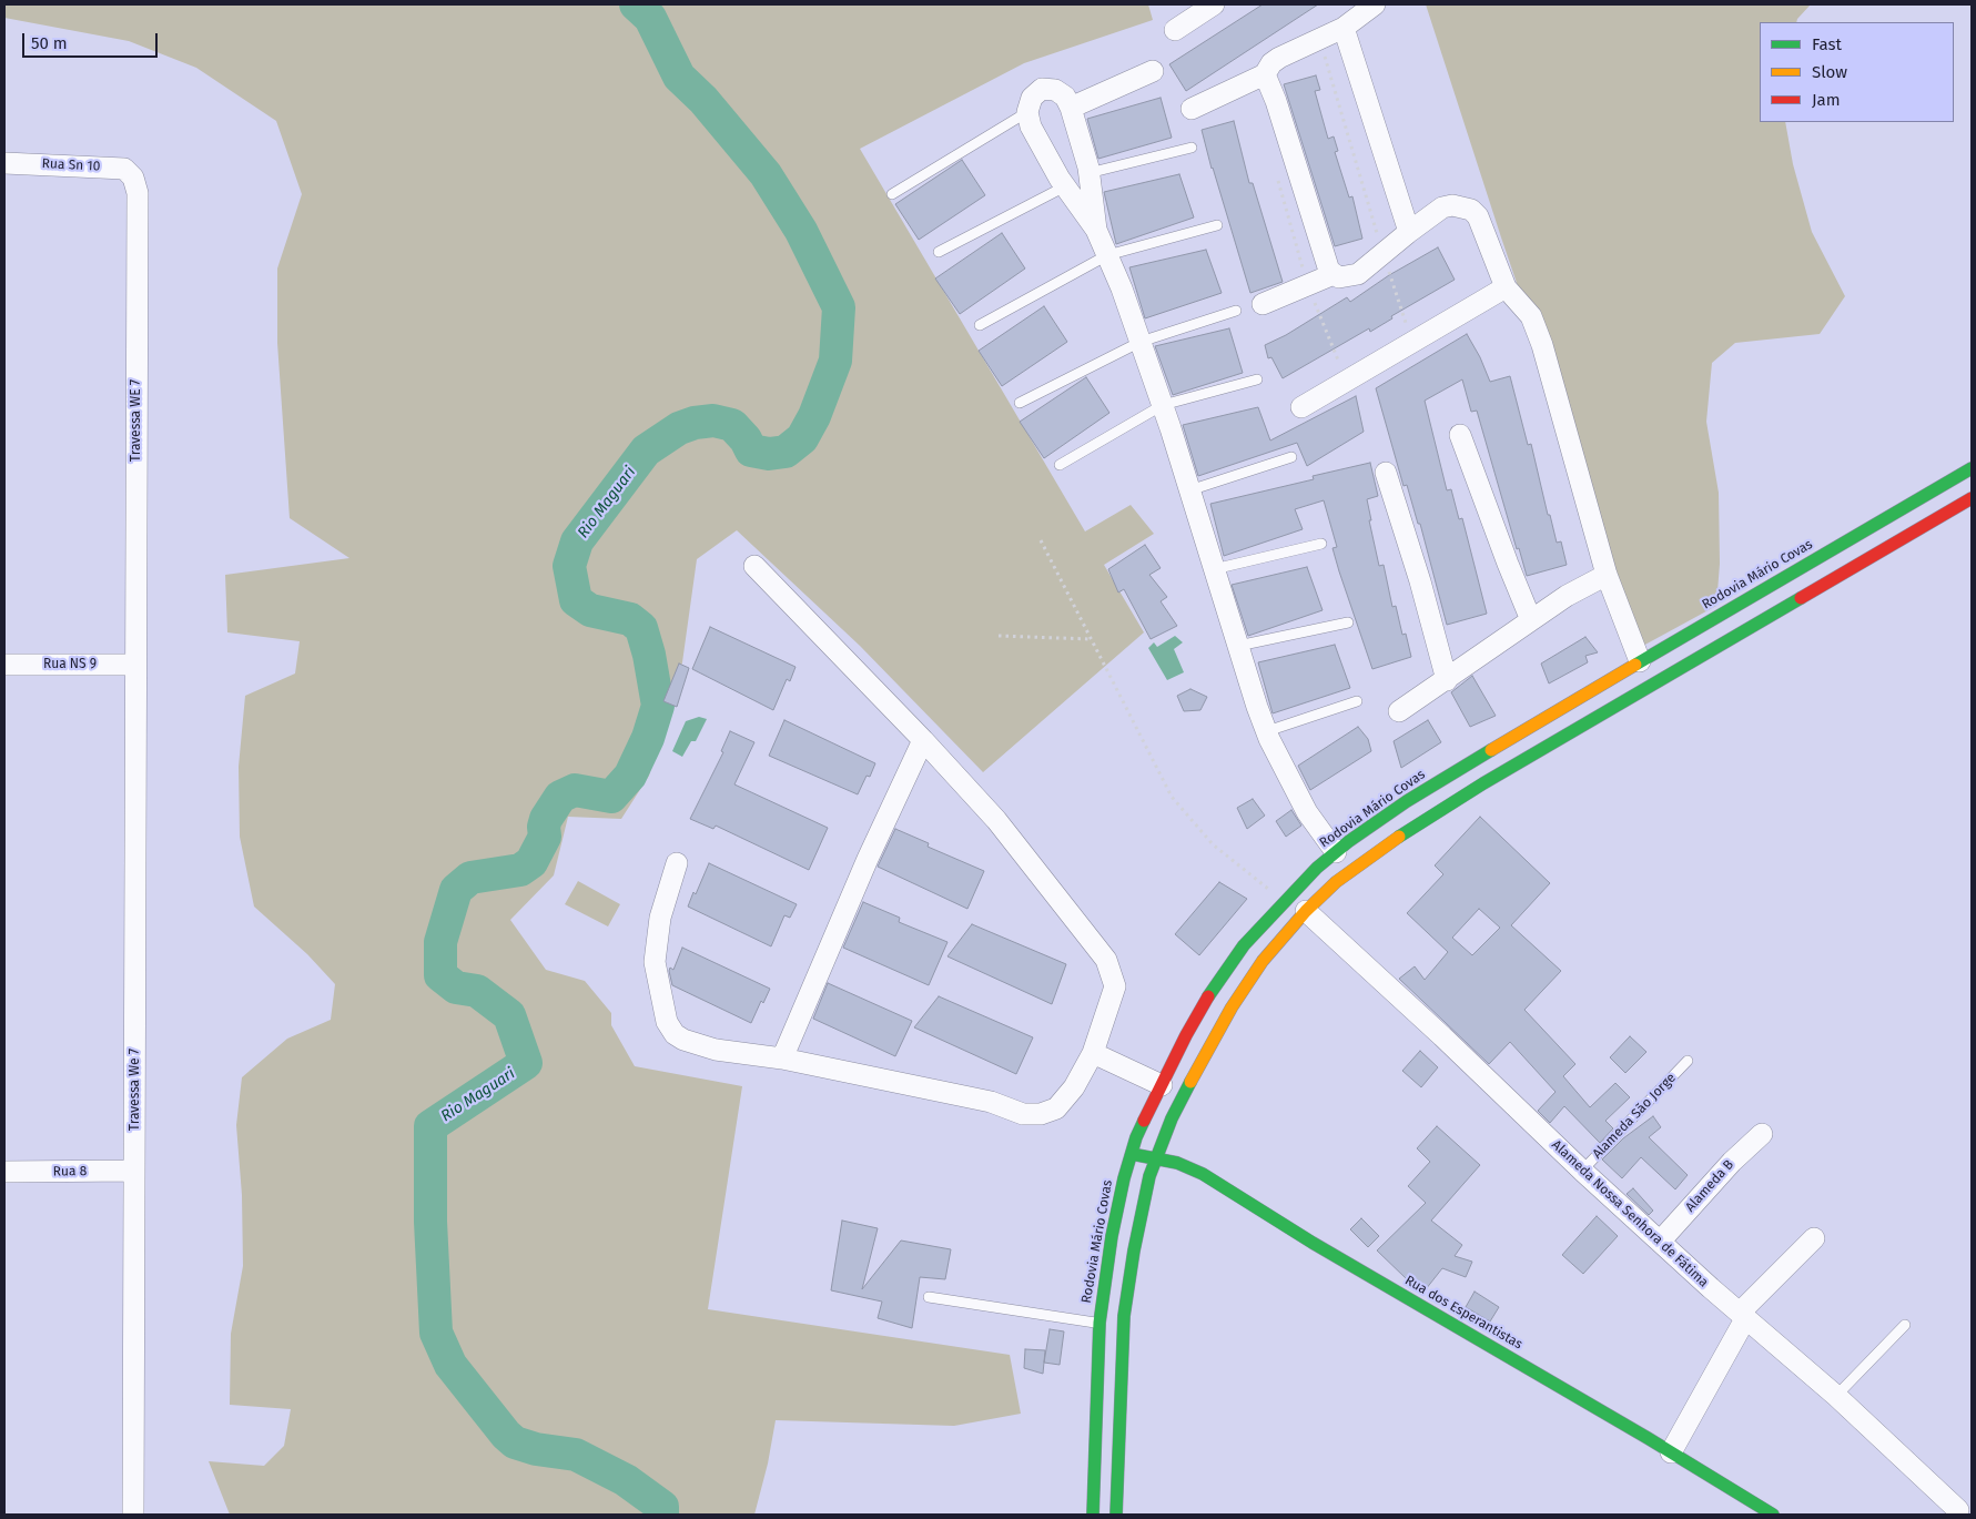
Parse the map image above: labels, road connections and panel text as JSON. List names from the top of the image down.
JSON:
{
  "streets": {
    "main road": ["Rodovia Mário Covas", "Rua dos Esperantistas"],
    "street": [
      "Rua Sn 10",
      "Travessa WE 7",
      "Rua NS 9",
      "Travessa We 7",
      "Rua 8",
      "Alameda B",
      "Alameda Nossa Senhora de Fátima"
    ],
    "lane": ["Alameda São Jorge"]
  },
  "crossings": [
    ["Rua Sn 10", "Travessa WE 7"],
    ["Travessa WE 7", "Rua NS 9"],
    ["Travessa WE 7", "Travessa We 7"],
    ["Rodovia Mário Covas", "Rua dos Esperantistas"],
    ["Rua NS 9", "Travessa We 7"],
    ["Travessa We 7", "Rua 8"],
    ["Alameda São Jorge", "Alameda Nossa Senhora de Fátima"],
    ["Alameda B", "Alameda Nossa Senhora de Fátima"]
  ],
  "water": ["Rio Maguari"],
  "legend": ["Fast", "Slow", "Jam"],
  "scale_bar": "50 m"
}
